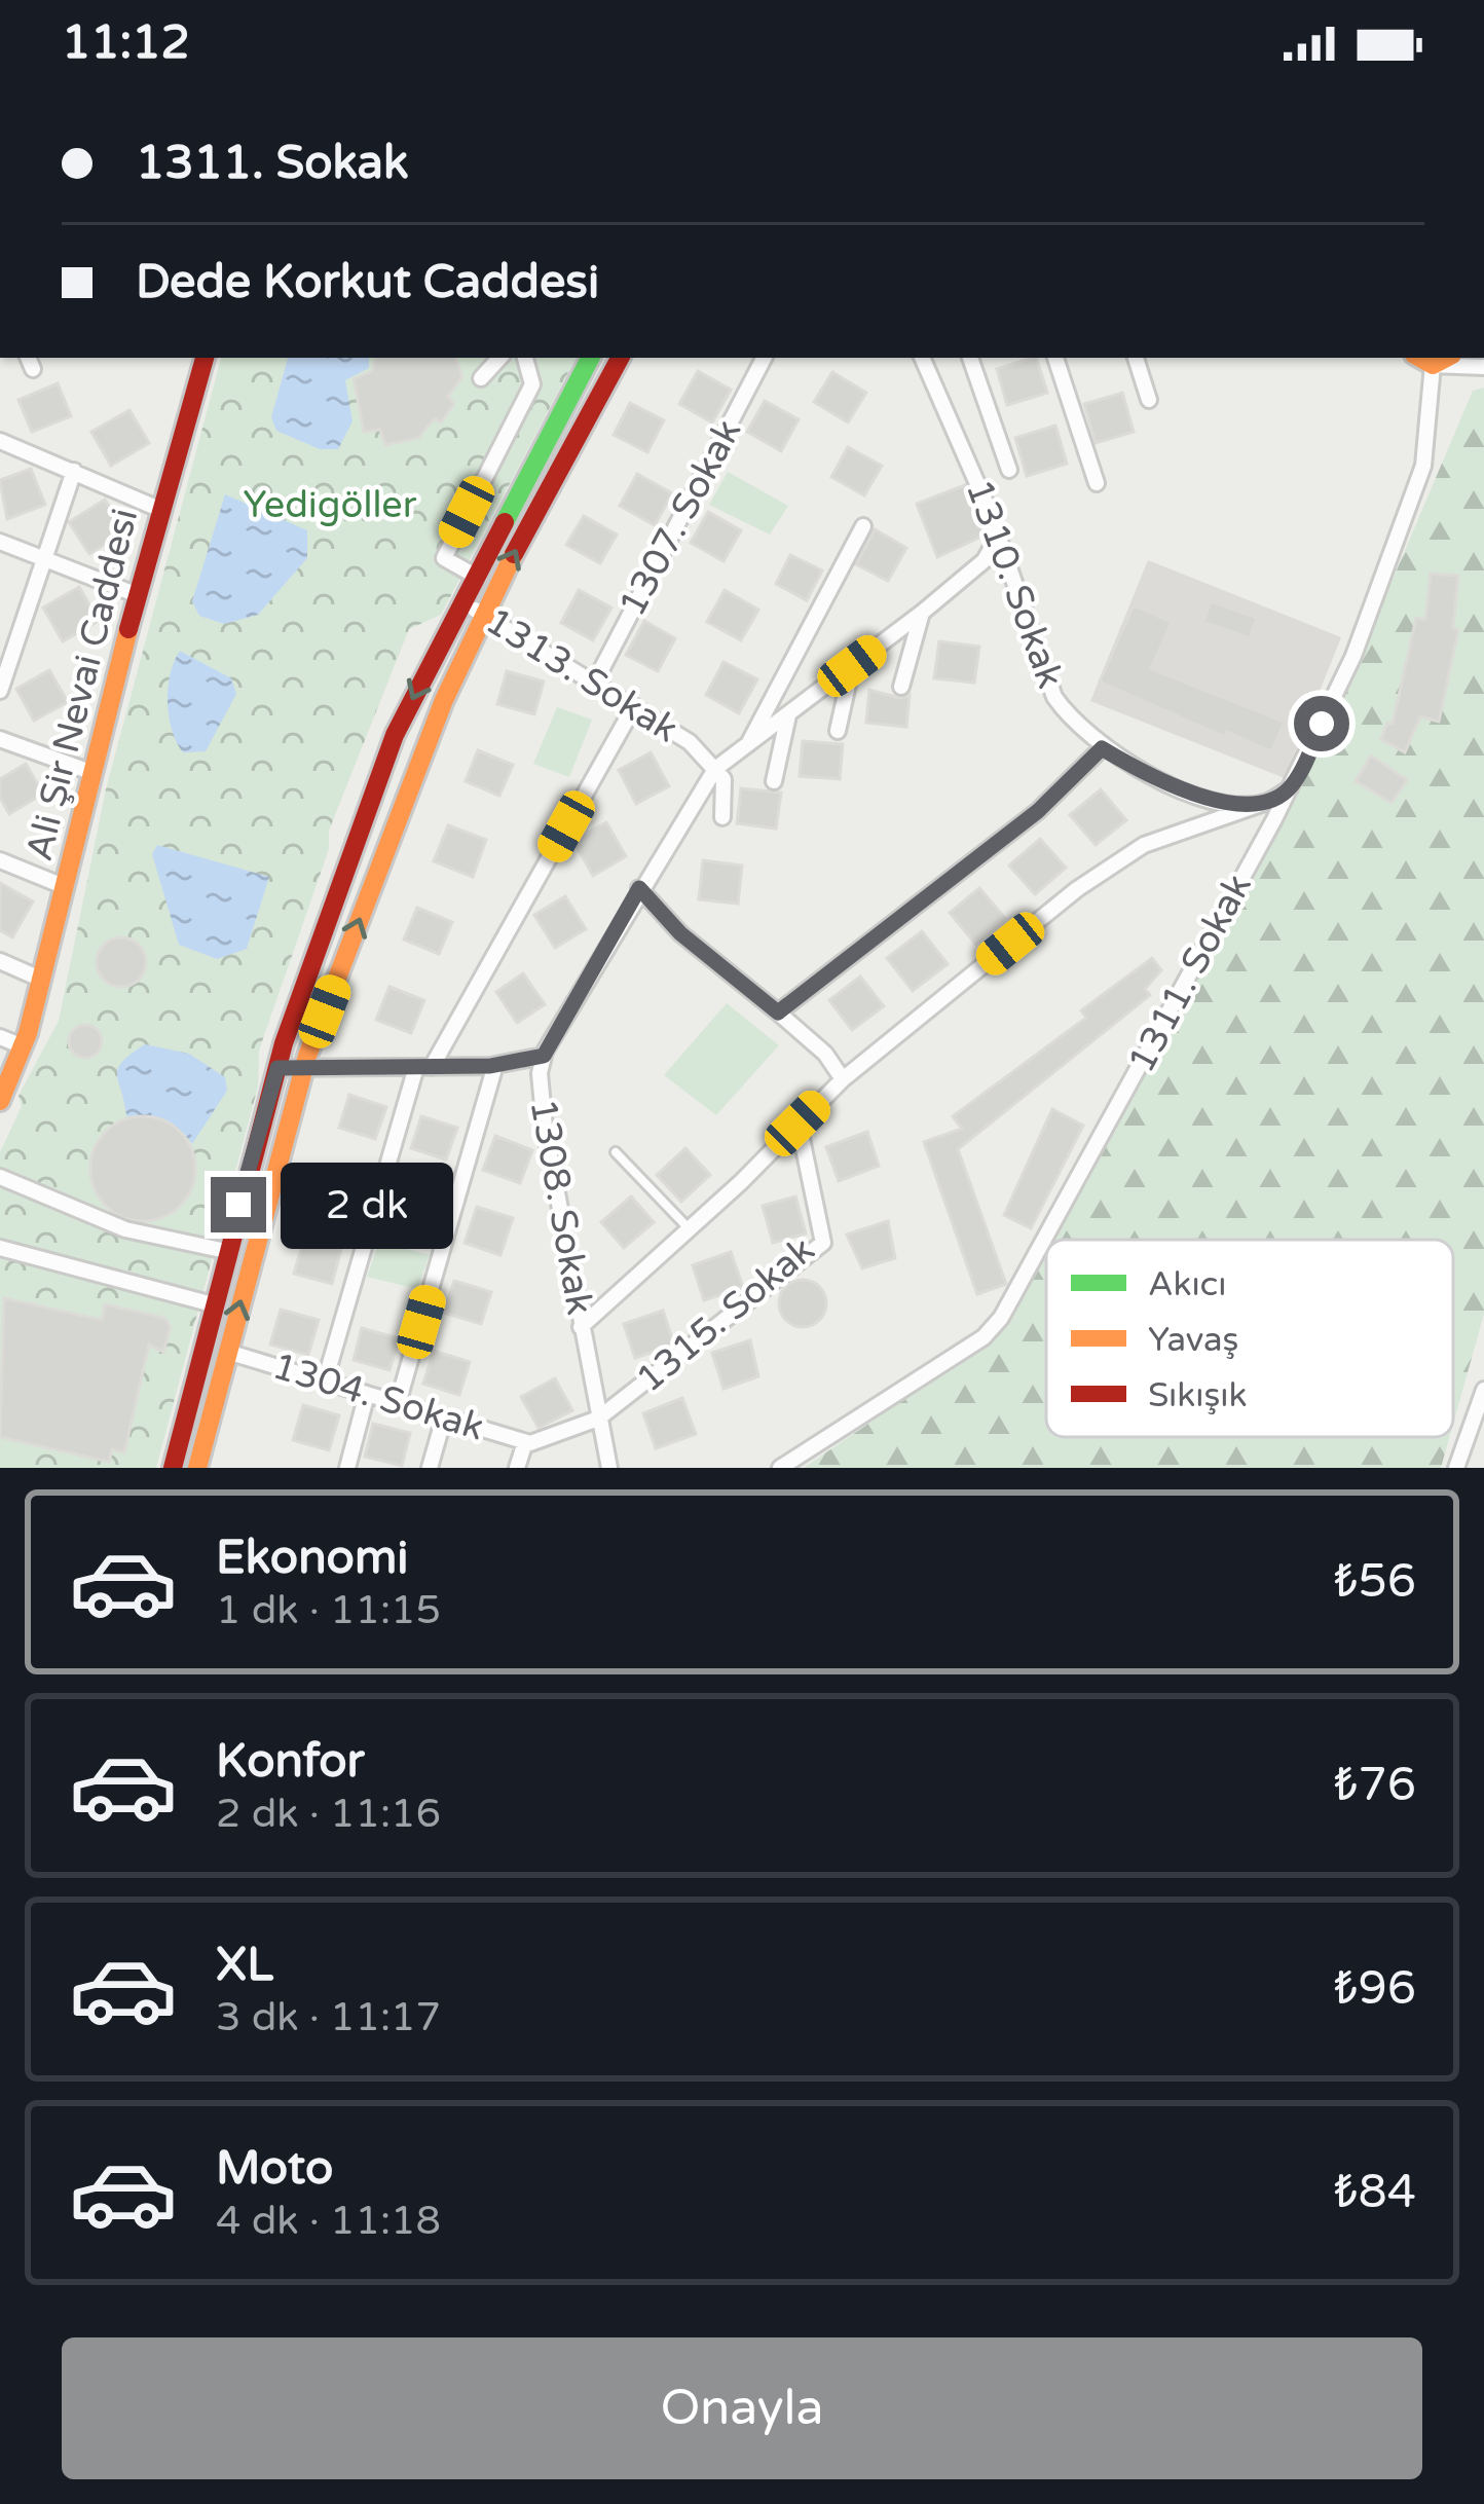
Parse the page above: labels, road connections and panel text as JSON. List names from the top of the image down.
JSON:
{
  "streets": {
    "main road": ["Ali Şir Nevai Caddesi"],
    "street": [
      "1307. Sokak",
      "1310. Sokak",
      "1313. Sokak",
      "1311. Sokak",
      "1308. Sokak",
      "1315. Sokak",
      "1304. Sokak"
    ]
  },
  "crossings": [
    ["1307. Sokak", "1313. Sokak"],
    ["1310. Sokak", "1308. Sokak"],
    ["1313. Sokak", "1308. Sokak"],
    ["1308. Sokak", "1315. Sokak"],
    ["1308. Sokak", "1304. Sokak"],
    ["1315. Sokak", "1304. Sokak"]
  ],
  "parks": ["Yedigöller"],
  "legend": ["Akıcı", "Yavaş", "Sıkışık"],
  "page": {
    "status": "11:12",
    "banner": ["1311. Sokak", "Dede Korkut Caddesi"],
    "bubble": "2 dk",
    "list": [
      {
        "name": "Ekonomi",
        "note": "1 dk · 11:15",
        "value": "₺56"
      },
      {
        "name": "Konfor",
        "note": "2 dk · 11:16",
        "value": "₺76"
      },
      {
        "name": "XL",
        "note": "3 dk · 11:17",
        "value": "₺96"
      },
      {
        "name": "Moto",
        "note": "4 dk · 11:18",
        "value": "₺84"
      }
    ],
    "buttons": "Onayla"
  }
}
